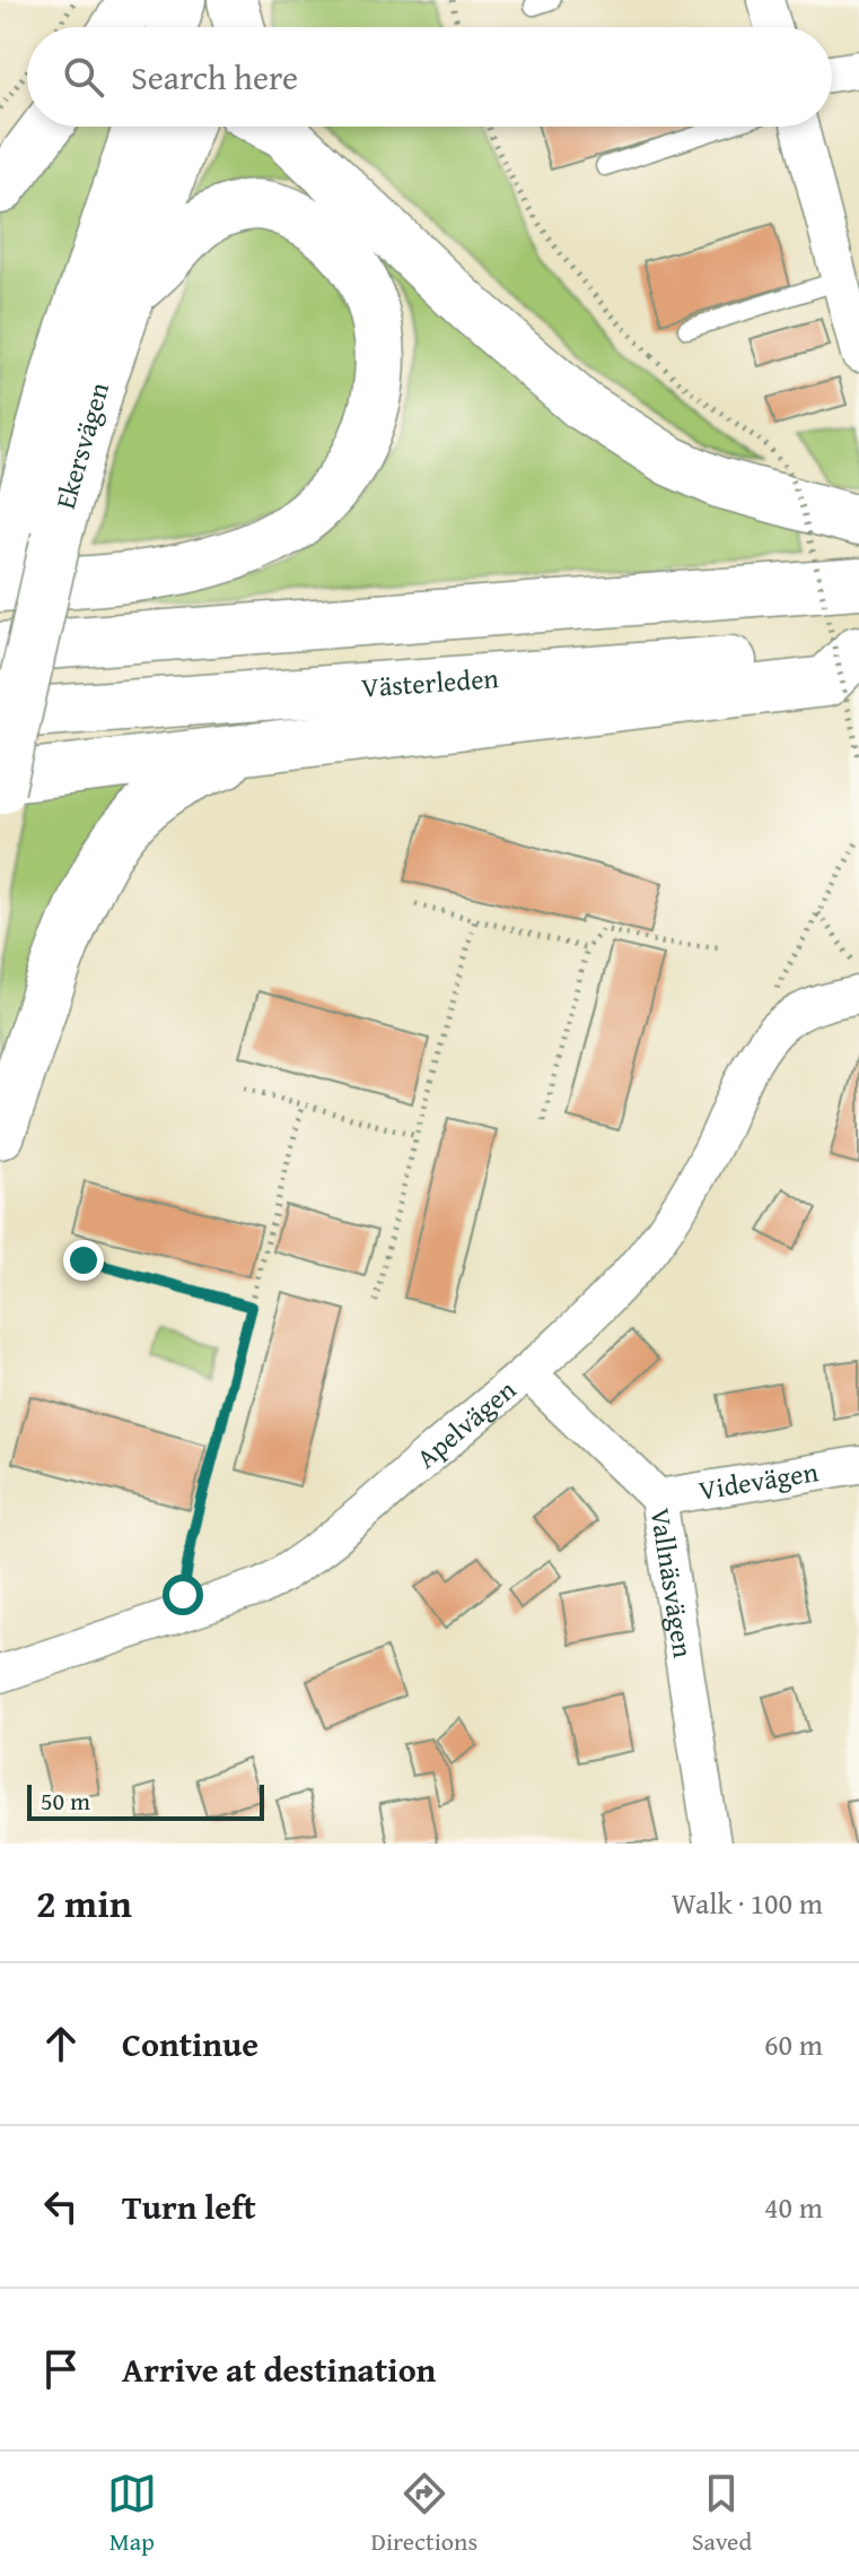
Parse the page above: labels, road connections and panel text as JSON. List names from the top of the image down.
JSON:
{
  "streets": {
    "main road": ["Ekersvägen", "Västerleden"],
    "street": ["Apelvägen", "Videvägen", "Vallnäsvägen"]
  },
  "crossings": [
    ["Apelvägen", "Vallnäsvägen"],
    ["Videvägen", "Vallnäsvägen"]
  ],
  "scale_bar": "50 m",
  "page": {
    "search": "Search here",
    "scale": "50 m",
    "heading": ["2 min", "Walk · 100 m"],
    "list": [
      ["Continue", "60 m"],
      ["Turn left", "40 m"],
      "Arrive at destination"
    ],
    "nav": ["Map", "Directions", "Saved"]
  }
}
